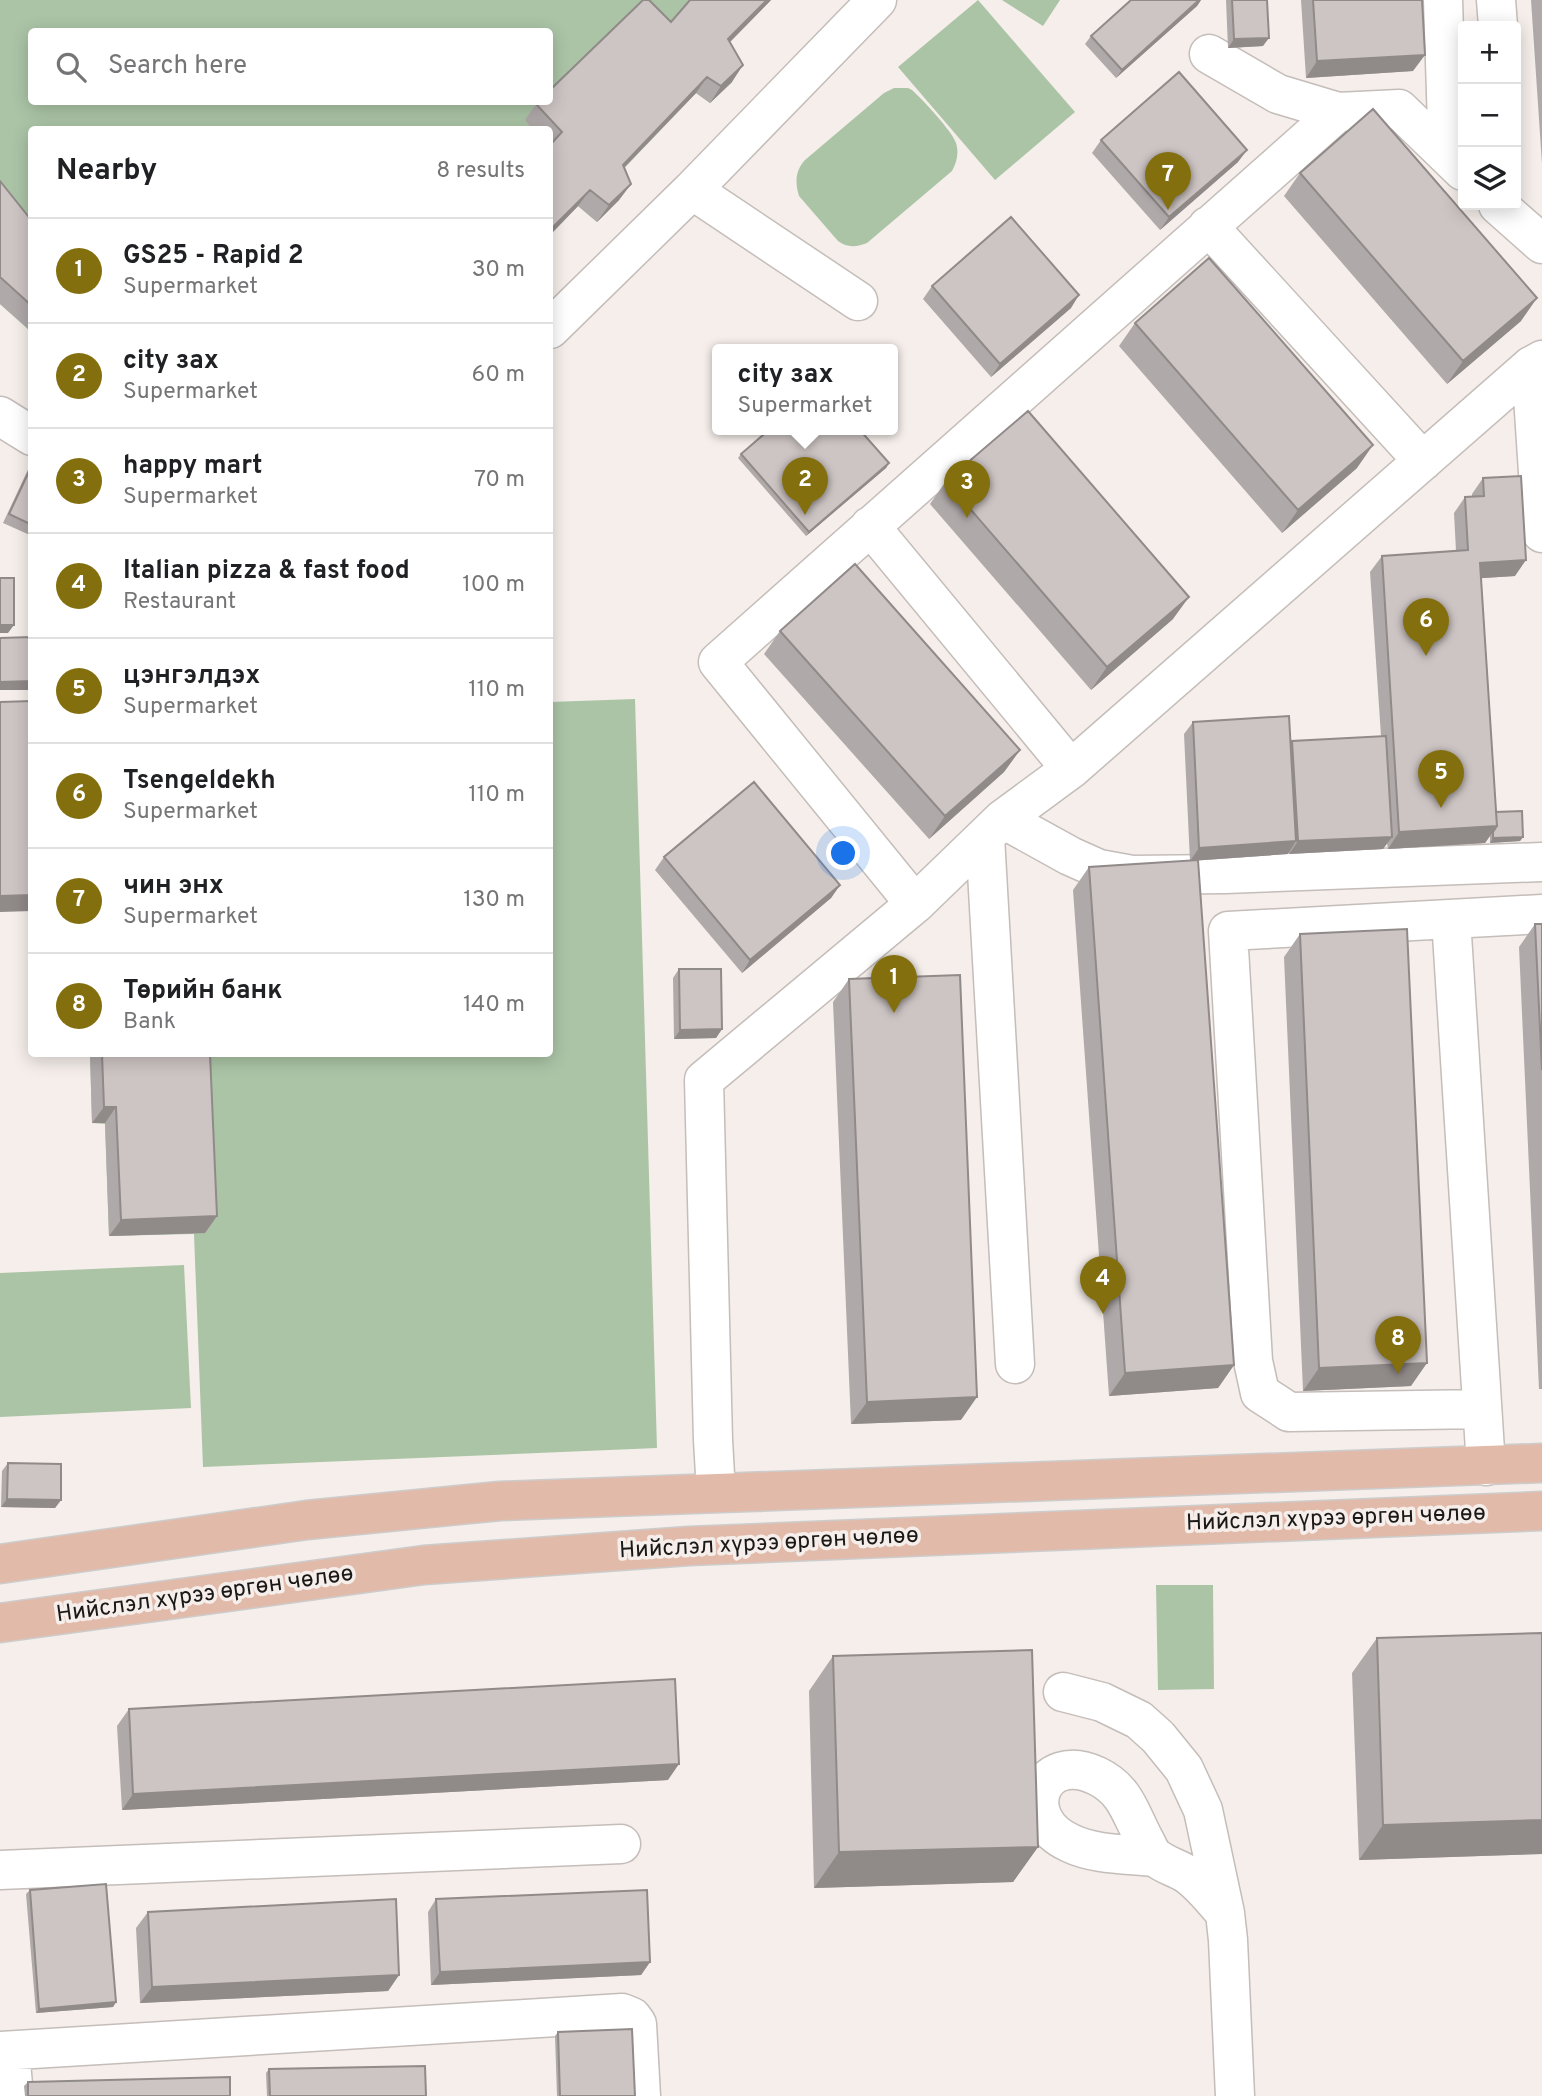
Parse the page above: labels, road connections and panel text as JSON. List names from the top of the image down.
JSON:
{
  "streets": {
    "main road": ["Нийслэл хүрээ өргөн чөлөө"]
  },
  "page": {
    "map_buttons": ["+", "−"],
    "search": "Search here",
    "heading": ["Nearby", "8 results"],
    "pins": [
      "7",
      "2",
      "3",
      "6",
      "5",
      "1",
      "4",
      "8"
    ],
    "list": [
      {
        "mark": "1",
        "name": "GS25 - Rapid 2",
        "note": "Supermarket",
        "value": "30 m"
      },
      {
        "mark": "2",
        "name": "city зах",
        "note": "Supermarket",
        "value": "60 m"
      },
      {
        "mark": "3",
        "name": "happy mart",
        "note": "Supermarket",
        "value": "70 m"
      },
      {
        "mark": "4",
        "name": "Italian pizza & fast food",
        "note": "Restaurant",
        "value": "100 m"
      },
      {
        "mark": "5",
        "name": "цэнгэлдэх",
        "note": "Supermarket",
        "value": "110 m"
      },
      {
        "mark": "6",
        "name": "Tsengeldekh",
        "note": "Supermarket",
        "value": "110 m"
      },
      {
        "mark": "7",
        "name": "чин энх",
        "note": "Supermarket",
        "value": "130 m"
      },
      {
        "mark": "8",
        "name": "Төрийн банк",
        "note": "Bank",
        "value": "140 m"
      }
    ],
    "popup": ["city зах", "Supermarket"]
  }
}
